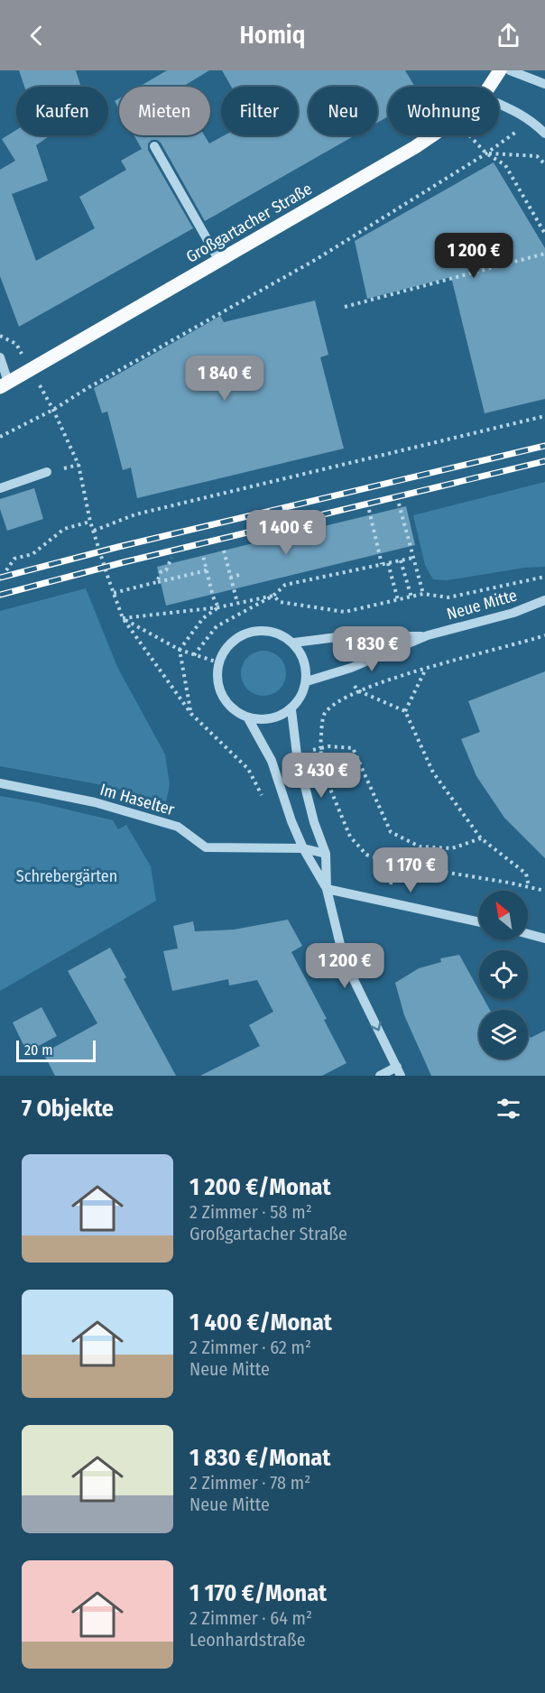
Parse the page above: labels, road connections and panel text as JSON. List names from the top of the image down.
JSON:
{
  "streets": {
    "main road": ["Großgartacher Straße"],
    "street": ["Neue Mitte", "Im Haselter"]
  },
  "parks": ["Schrebergärten"],
  "scale_bar": "20 m",
  "north": "top left",
  "page": {
    "header": "Homiq",
    "chip": [
      "Kaufen",
      "Mieten",
      "Filter",
      "Neu",
      "Wohnung"
    ],
    "price": [
      "1 200 €",
      "1 840 €",
      "1 400 €",
      "1 830 €",
      "3 430 €",
      "1 170 €",
      "1 200 €"
    ],
    "scale": "20 m",
    "heading": "7 Objekte",
    "list": [
      {
        "name": "1 200 €/Monat",
        "note": "2 Zimmer · 58 m² · Großgartacher Straße"
      },
      {
        "name": "1 400 €/Monat",
        "note": "2 Zimmer · 62 m² · Neue Mitte"
      },
      {
        "name": "1 830 €/Monat",
        "note": "2 Zimmer · 78 m² · Neue Mitte"
      },
      {
        "name": "1 170 €/Monat",
        "note": "2 Zimmer · 64 m² · Leonhardstraße"
      }
    ]
  }
}
